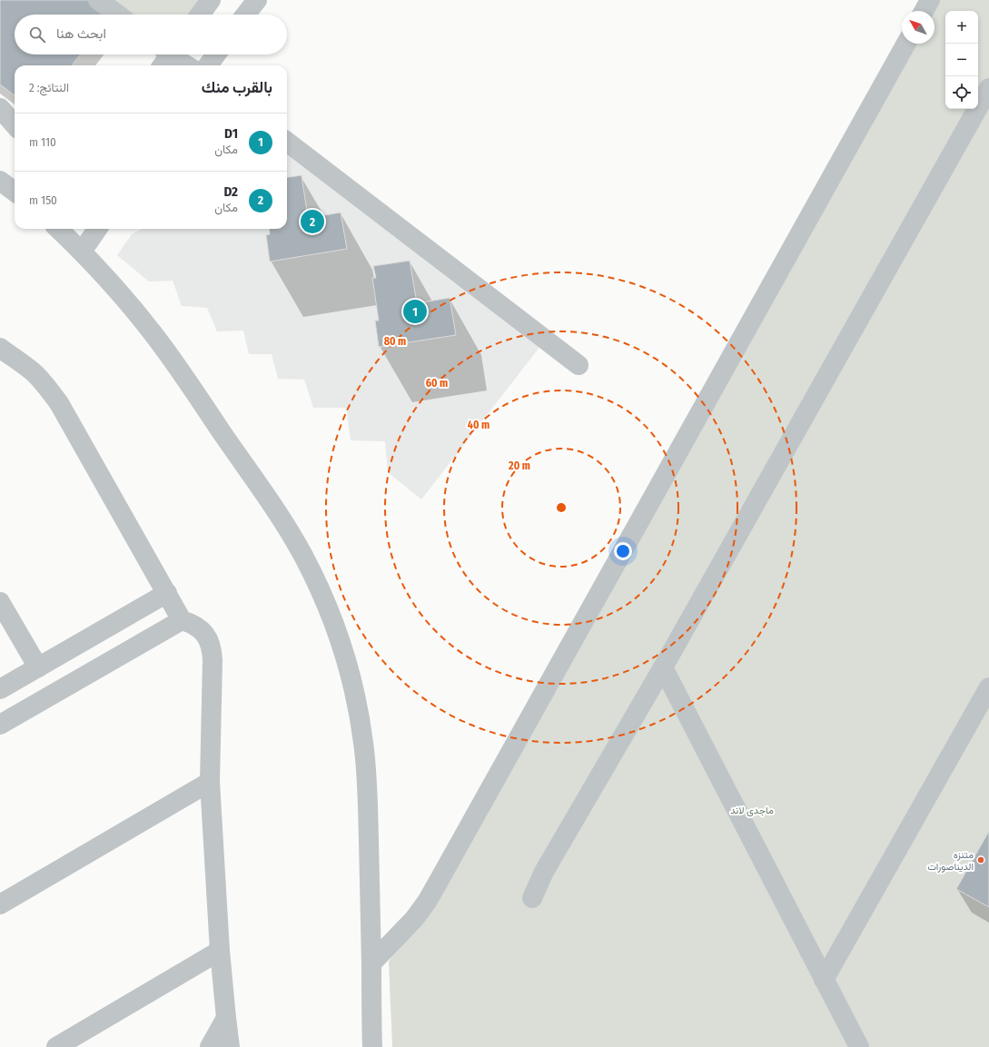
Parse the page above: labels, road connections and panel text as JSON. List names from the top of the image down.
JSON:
{
  "parks": ["ماجدی لاند"],
  "places": ["متنزه الديناصورات"],
  "north": "top left",
  "page": {
    "map_buttons": ["+", "−"],
    "search": "ابحث هنا",
    "heading": ["بالقرب منك", "النتائج: 2"],
    "list": [
      {
        "mark": "1",
        "name": "D1",
        "note": "مكان",
        "value": "110 m"
      },
      {
        "mark": "2",
        "name": "D2",
        "note": "مكان",
        "value": "150 m"
      }
    ],
    "pins": ["2", "1"]
  },
  "rings": [
    "80 m",
    "60 m",
    "40 m",
    "20 m"
  ]
}
